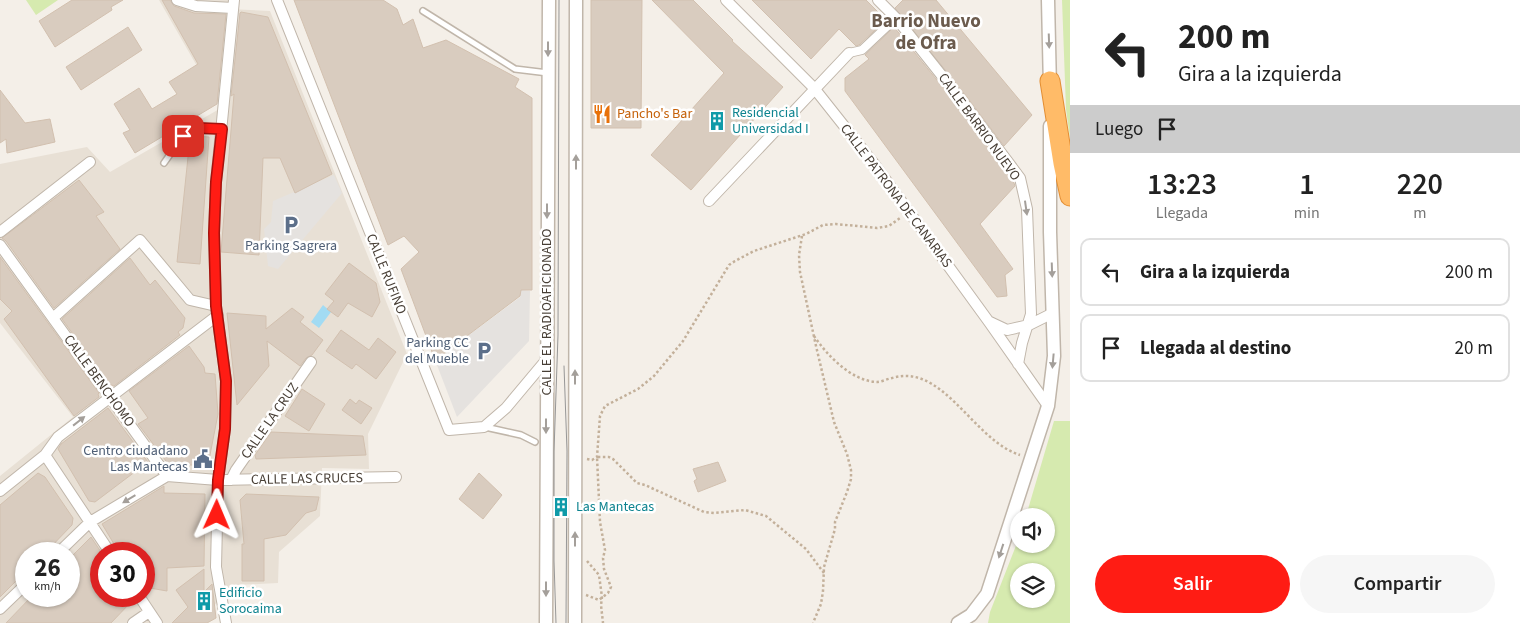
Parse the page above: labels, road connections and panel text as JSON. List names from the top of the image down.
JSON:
{
  "streets": {
    "street": [
      "CALLE BARRIO NUEVO",
      "CALLE PATRONA DE CANARIAS",
      "CALLE RUFINO",
      "CALLE EL RADIOAFICIONADO",
      "CALLE BENCHOMO",
      "CALLE LA CRUZ",
      "CALLE LAS CRUCES"
    ]
  },
  "crossings": [
    ["CALLE BARRIO NUEVO", "CALLE PATRONA DE CANARIAS"],
    ["CALLE LA CRUZ", "CALLE LAS CRUCES"]
  ],
  "districts": ["Barrio Nuevo de Ofra"],
  "places": {
    "restaurant": ["Pancho's Bar"],
    "building": ["Residencial Universidad I", "Las Mantecas", "Edificio Sorocaima"],
    "parking": ["Parking Sagrera", "Parking CC del Mueble"],
    "public building": ["Centro ciudadano Las Mantecas"]
  },
  "page": {
    "turn": ["200 m", "Gira a la izquierda"],
    "then": "Luego",
    "eta": [
      "13:23",
      "Llegada",
      "1",
      "min",
      "220",
      "m"
    ],
    "list": [
      {
        "name": "Gira a la izquierda",
        "value": "200 m"
      },
      {
        "name": "Llegada al destino",
        "value": "20 m"
      }
    ],
    "speed": "26 km/h",
    "limit": "30",
    "buttons": ["Salir", "Compartir"]
  }
}
